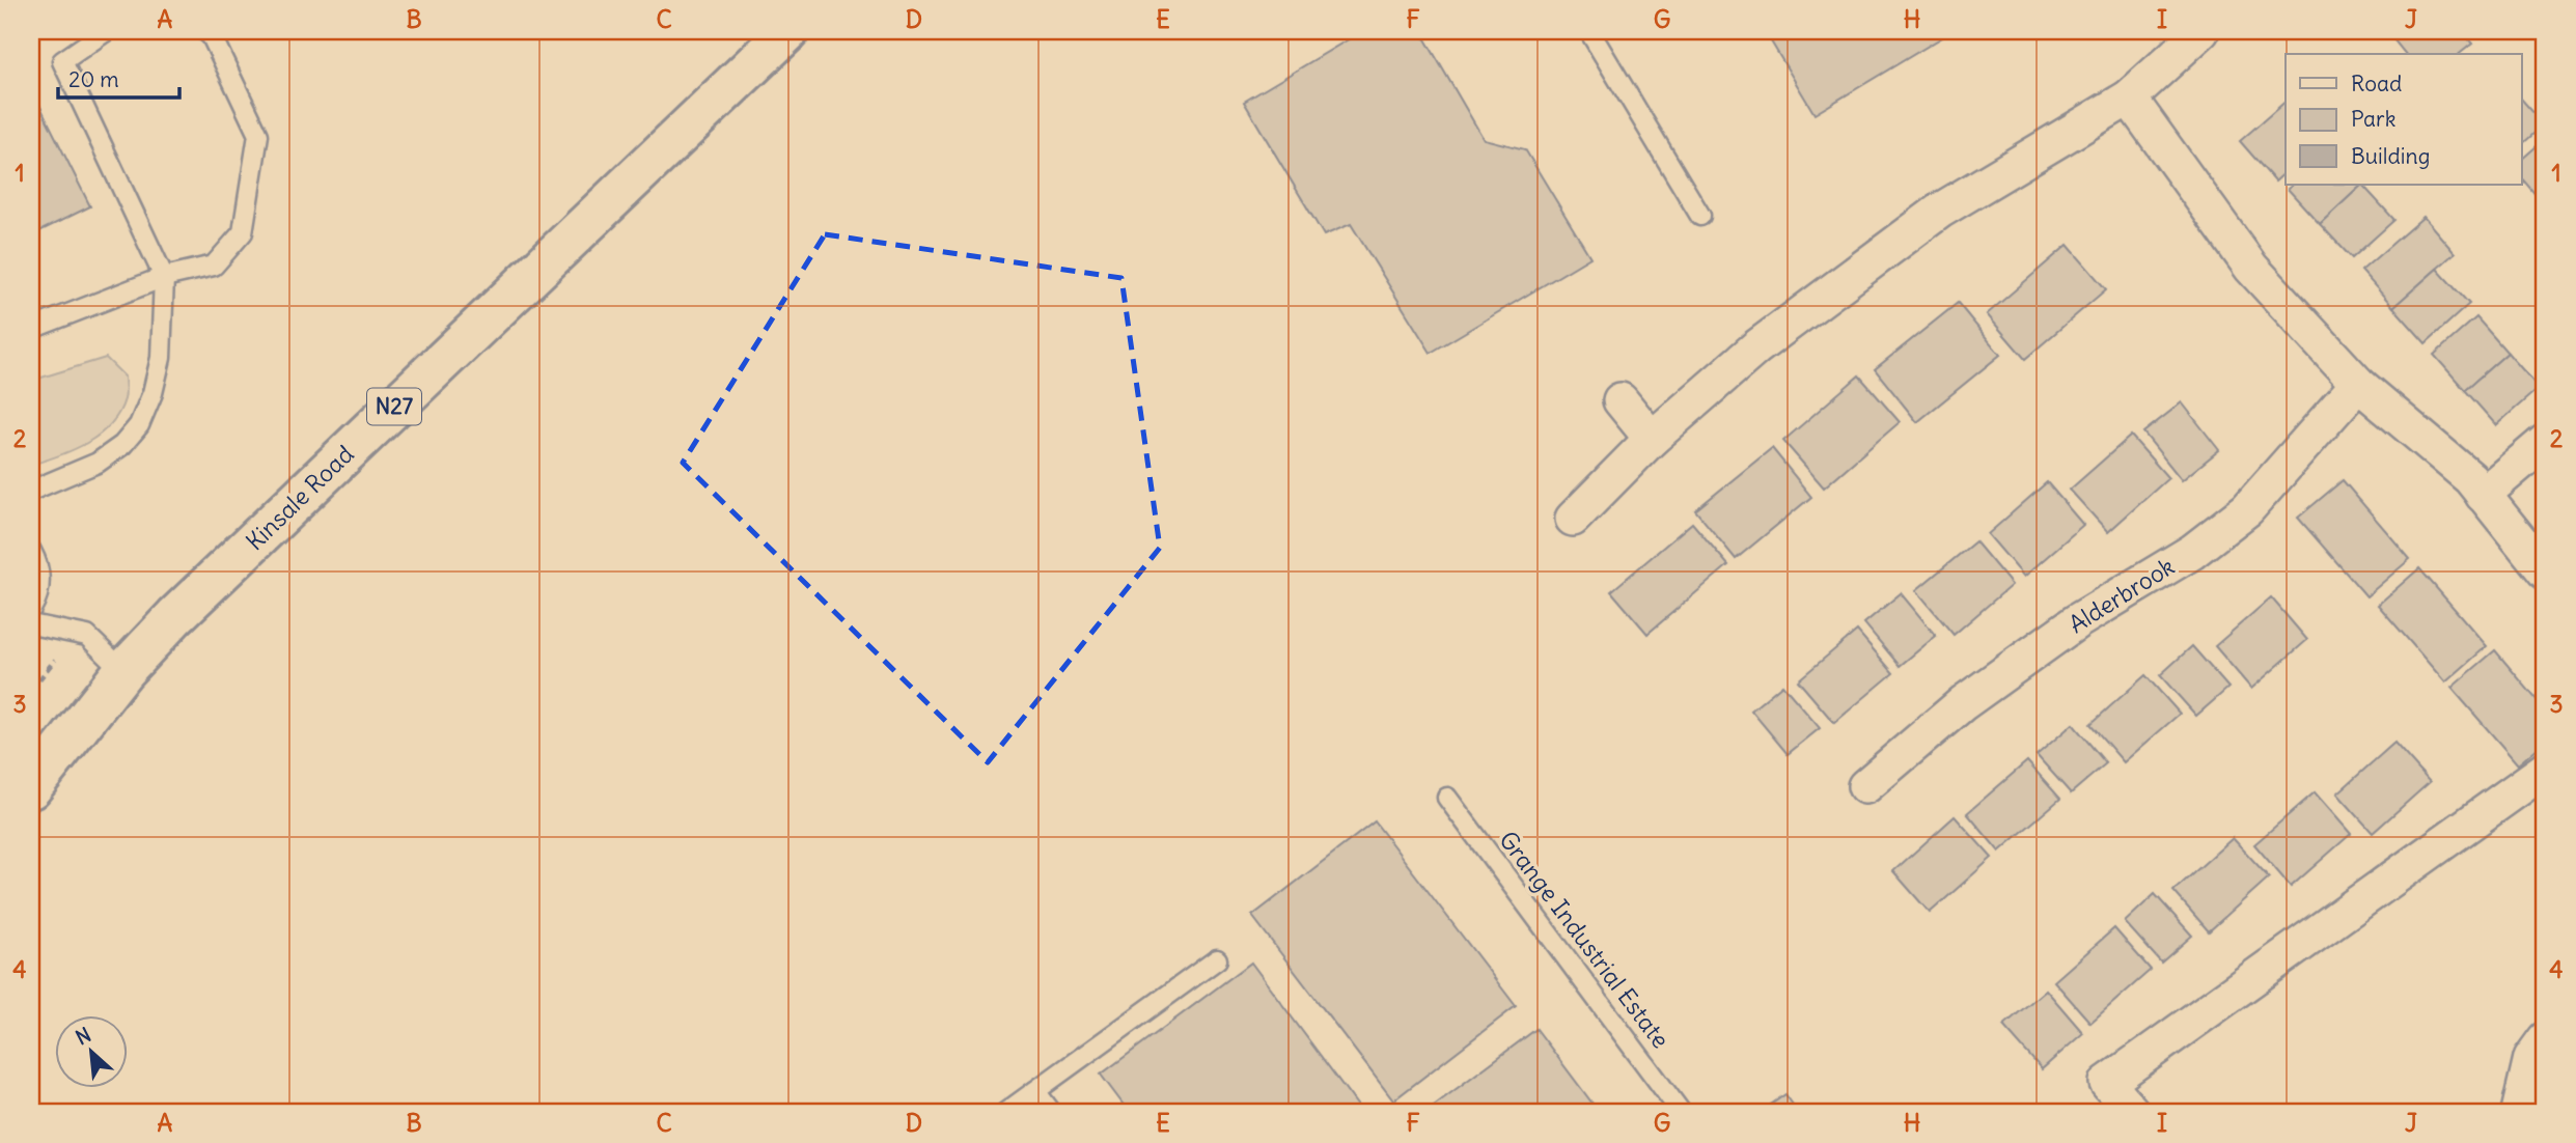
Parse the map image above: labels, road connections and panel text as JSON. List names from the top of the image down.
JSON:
{
  "streets": {
    "highway": ["N27", "Kinsale Road"],
    "street": ["Alderbrook"],
    "lane": ["Grange Industrial Estate"]
  },
  "legend": ["Road", "Park", "Building"],
  "scale_bar": "20 m",
  "north": "top left",
  "grid": {
    "columns": [
      "A",
      "B",
      "C",
      "D",
      "E",
      "F",
      "G",
      "H",
      "I",
      "J"
    ],
    "rows": [
      "1",
      "2",
      "3",
      "4"
    ]
  }
}
